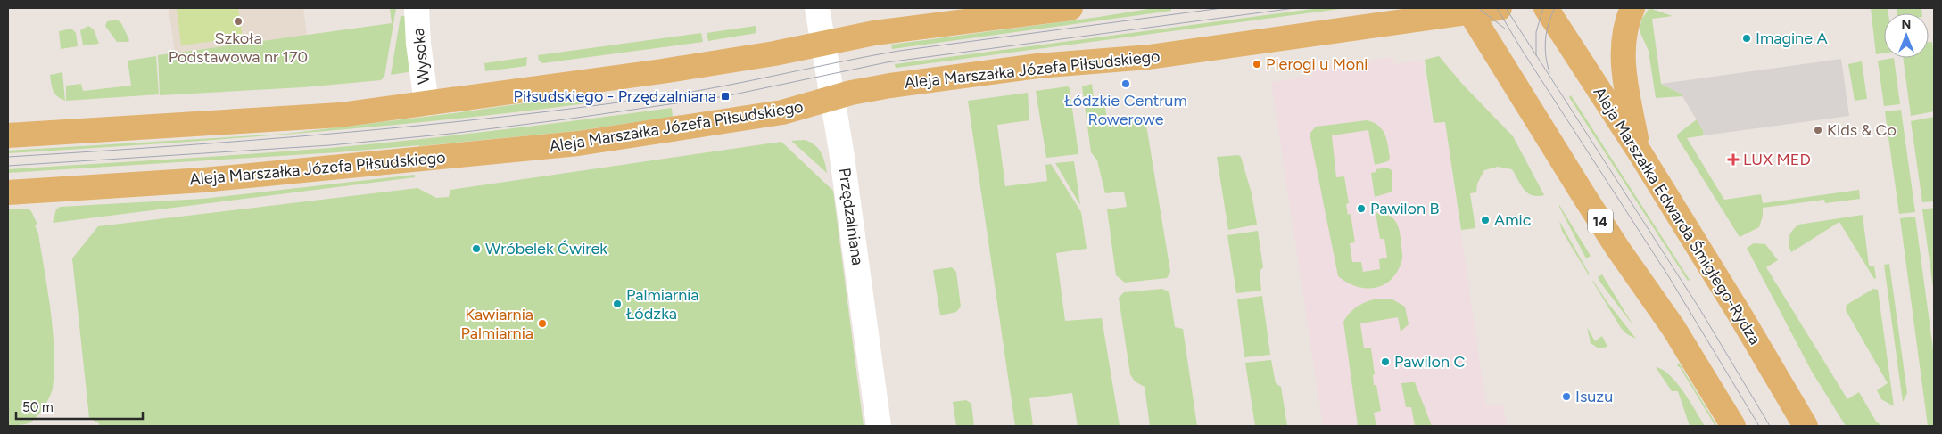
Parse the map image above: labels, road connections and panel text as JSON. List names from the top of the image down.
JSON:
{
  "streets": {
    "main road": ["Aleja Marszałka Józefa Piłsudskiego", "Aleja Marszałka Edwarda Śmigłego-Rydza", "14"],
    "street": ["Wysoka", "Przędzalniana"]
  },
  "crossings": [
    ["Aleja Marszałka Józefa Piłsudskiego", "Przędzalniana"],
    ["Aleja Marszałka Józefa Piłsudskiego", "14"]
  ],
  "places": {
    "other": [
      "Szkoła Podstawowa nr 170",
      "Imagine A",
      "Pierogi u Moni",
      "Łódzkie Centrum Rowerowe",
      "Kids & Co",
      "Pawilon B",
      "Amic",
      "Wróbelek Ćwirek",
      "Palmiarnia Łódzka",
      "Kawiarnia Palmiarnia",
      "Pawilon C",
      "Isuzu"
    ],
    "transit": ["Piłsudskiego - Przędzalniana"],
    "health": ["LUX MED"]
  },
  "scale_bar": "50 m",
  "north": "top"
}
